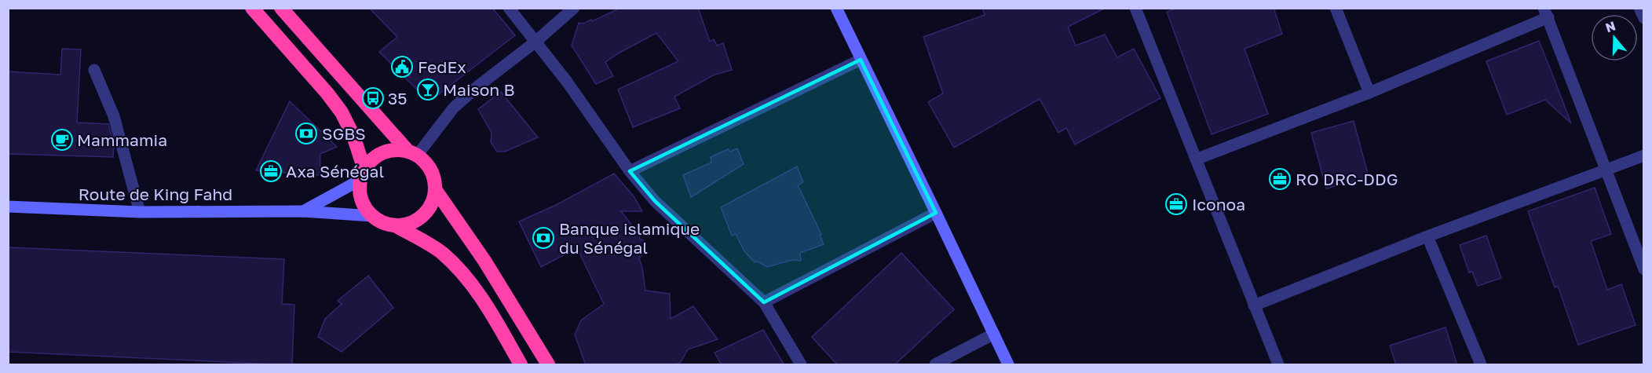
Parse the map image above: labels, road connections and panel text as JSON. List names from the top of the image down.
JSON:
{
  "streets": {
    "street": ["Route de King Fahd"]
  },
  "places": {
    "public building": ["FedEx"],
    "bar": ["Maison B"],
    "bus stop": ["35"],
    "bank": ["SGBS", "Banque islamique du Sénégal"],
    "cafe": ["Mammamia"],
    "office": ["Axa Sénégal", "RO DRC-DDG", "Iconoa"]
  },
  "north": "top"
}
